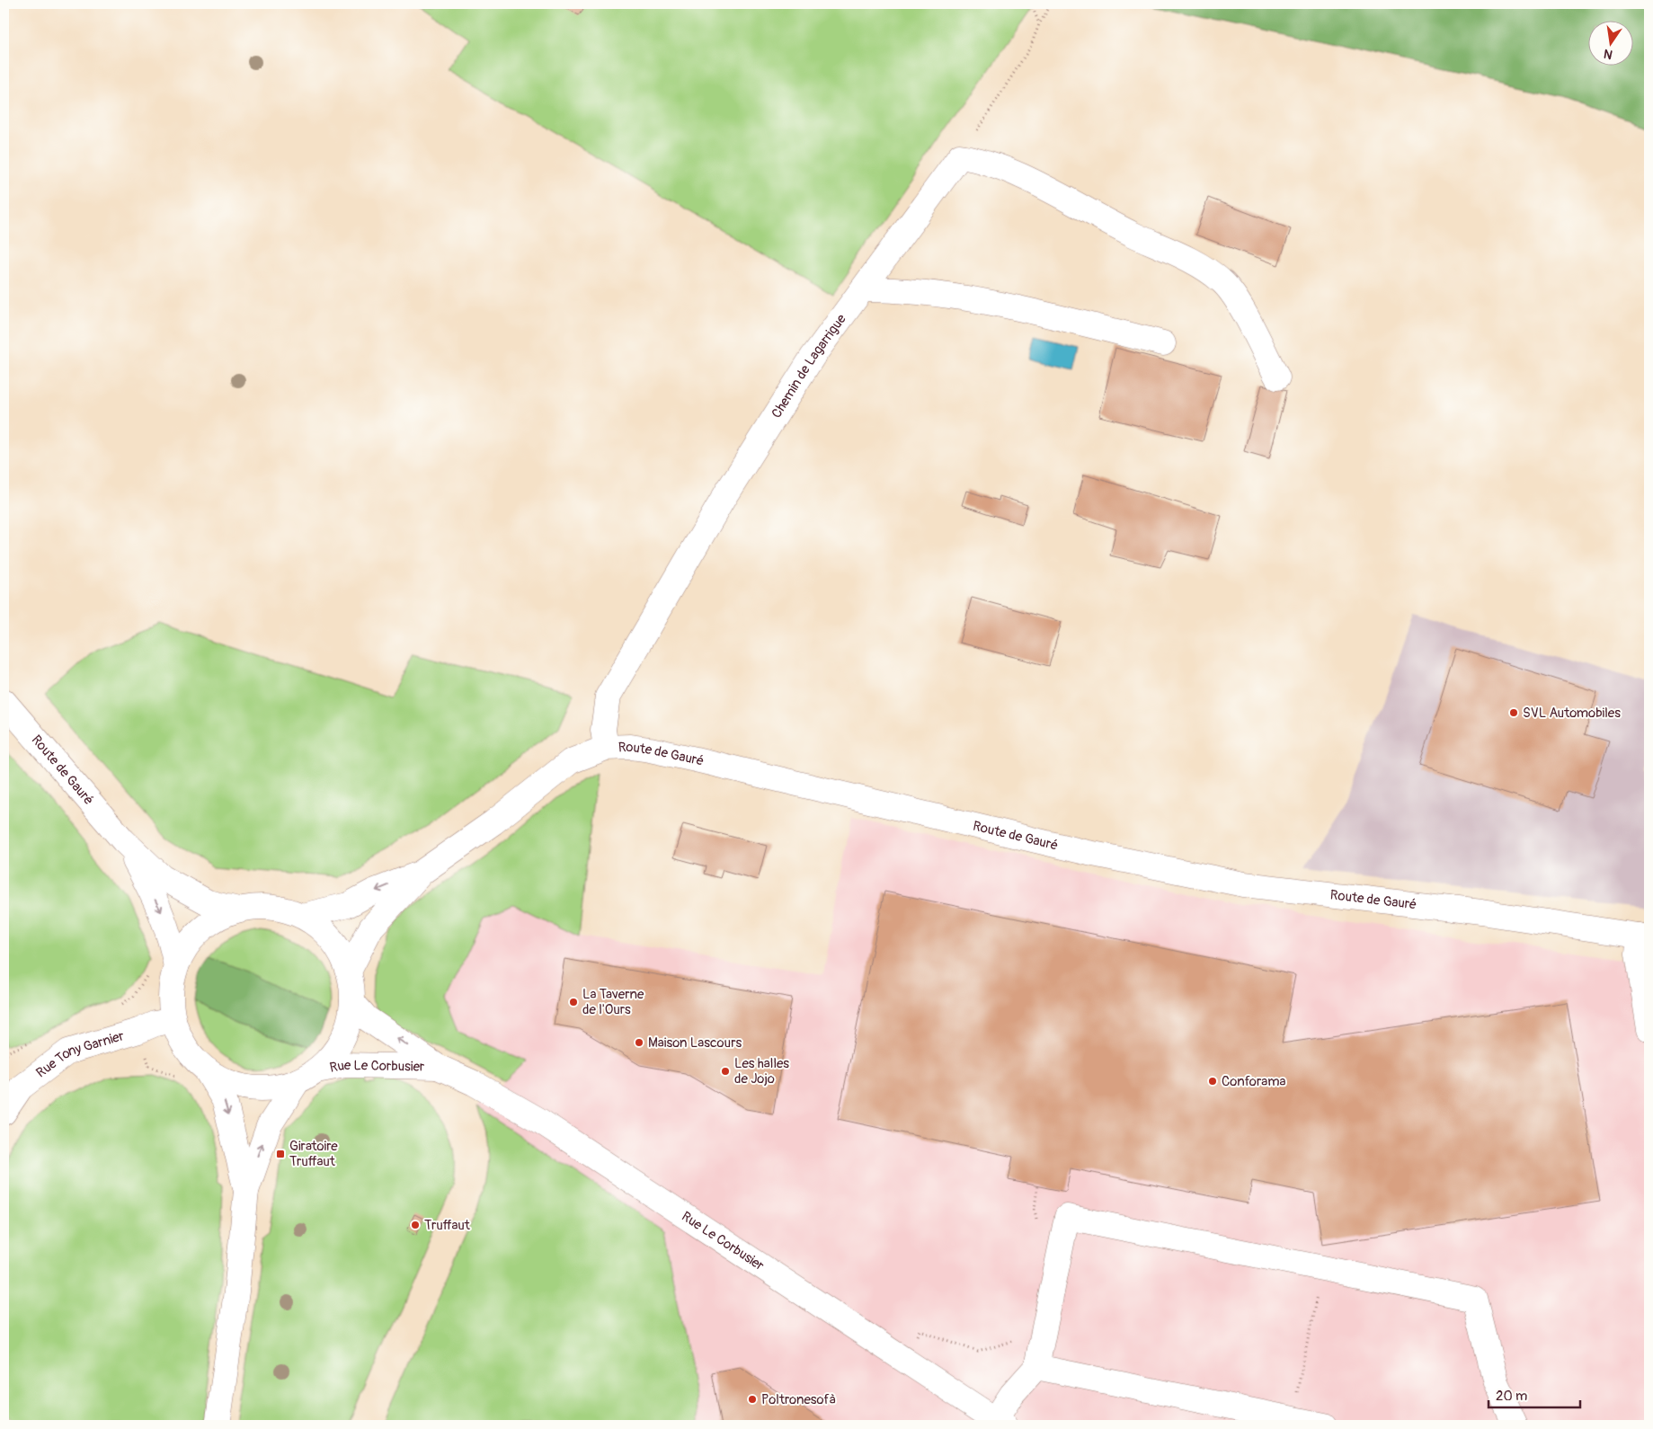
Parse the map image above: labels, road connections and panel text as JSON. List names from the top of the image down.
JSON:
{
  "streets": {
    "street": [
      "Chemin de Lagarrigue",
      "Route de Gauré",
      "Rue Tony Garnier",
      "Rue Le Corbusier"
    ]
  },
  "crossings": [
    ["Chemin de Lagarrigue", "Route de Gauré"]
  ],
  "places": {
    "other": [
      "SVL Automobiles",
      "La Taverne de l'Ours",
      "Maison Lascours",
      "Les halles de Jojo",
      "Conforama",
      "Truffaut",
      "Poltronesofà"
    ],
    "transit": ["Giratoire Truffaut"]
  },
  "scale_bar": "20 m",
  "north": "bottom"
}
